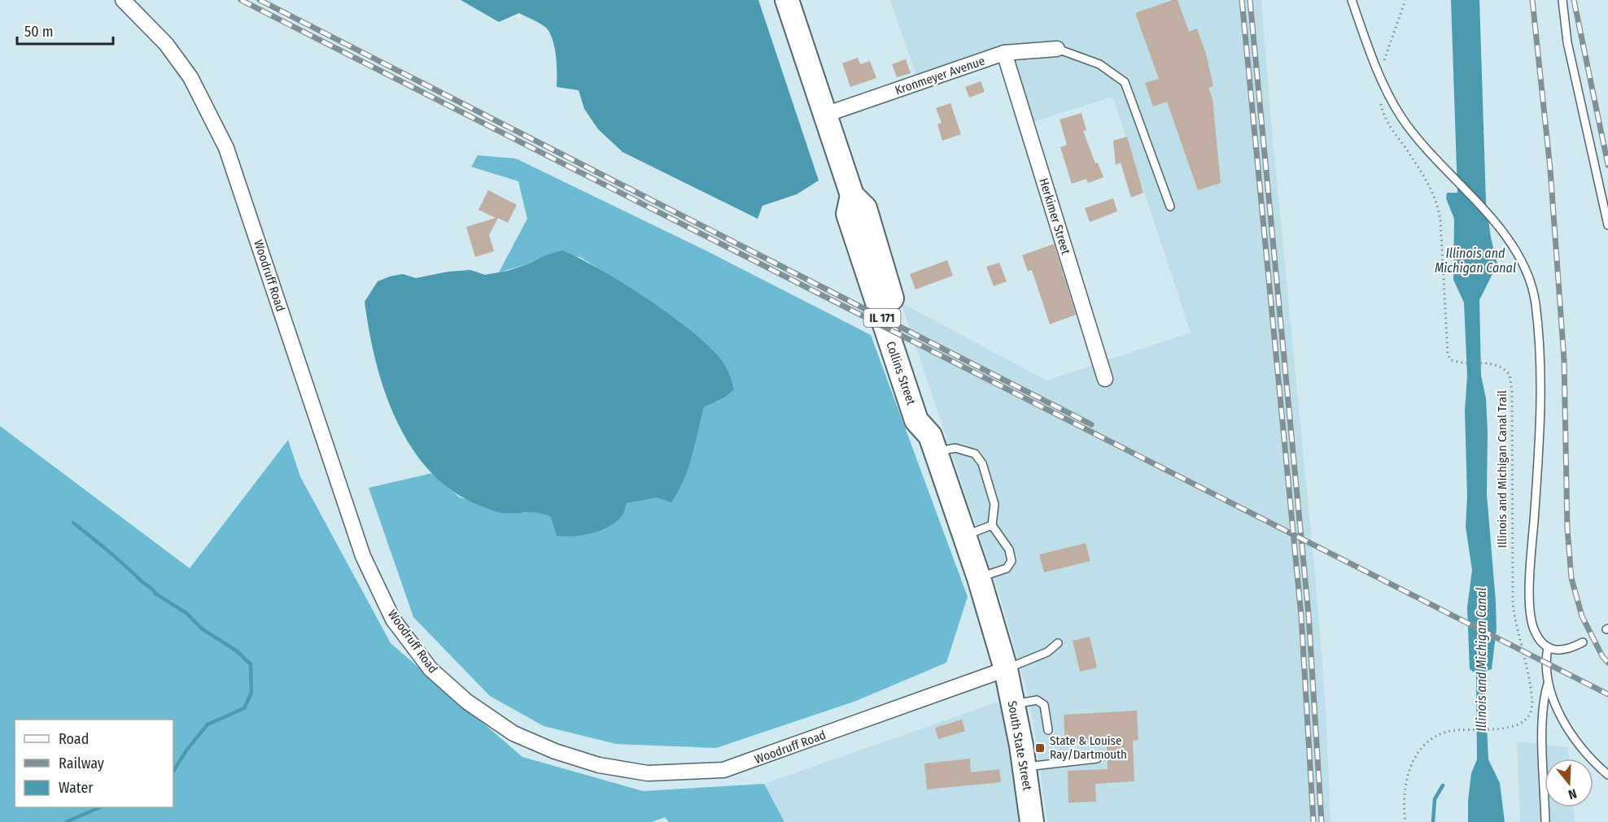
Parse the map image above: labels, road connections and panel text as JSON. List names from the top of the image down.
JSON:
{
  "streets": {
    "main road": ["IL 171", "Collins Street", "South State Street"],
    "street": ["Kronmeyer Avenue", "Herkimer Street", "Woodruff Road"],
    "path": ["Illinois and Michigan Canal Trail"]
  },
  "crossings": [
    ["Kronmeyer Avenue", "Herkimer Street"],
    ["Kronmeyer Avenue", "Collins Street"],
    ["Woodruff Road", "Collins Street"],
    ["Woodruff Road", "South State Street"],
    ["Collins Street", "South State Street"]
  ],
  "water": ["Illinois and Michigan Canal"],
  "places": {
    "transit": ["State & Louise Ray/Dartmouth"]
  },
  "legend": ["Road", "Railway", "Water"],
  "scale_bar": "50 m",
  "north": "bottom"
}
